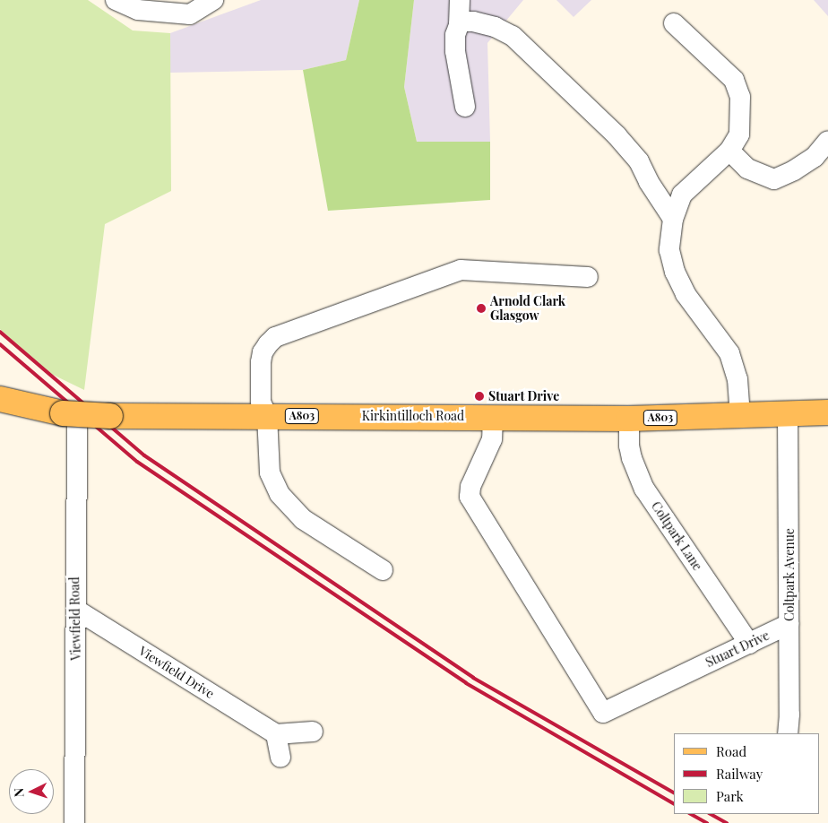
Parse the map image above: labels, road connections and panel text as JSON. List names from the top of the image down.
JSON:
{
  "streets": {
    "main road": ["A803", "Kirkintilloch Road"],
    "street": [
      "Coltpark Lane",
      "Coltpark Avenue",
      "Viewfield Road",
      "Stuart Drive",
      "Viewfield Drive"
    ]
  },
  "crossings": [
    ["Kirkintilloch Road", "Coltpark Lane"],
    ["Kirkintilloch Road", "Coltpark Avenue"],
    ["Kirkintilloch Road", "Viewfield Road"],
    ["Kirkintilloch Road", "Stuart Drive"],
    ["Coltpark Lane", "Stuart Drive"],
    ["Coltpark Avenue", "Stuart Drive"],
    ["Viewfield Road", "Viewfield Drive"]
  ],
  "places": ["Arnold Clark Glasgow", "Stuart Drive"],
  "legend": ["Road", "Railway", "Park"],
  "north": "left"
}
